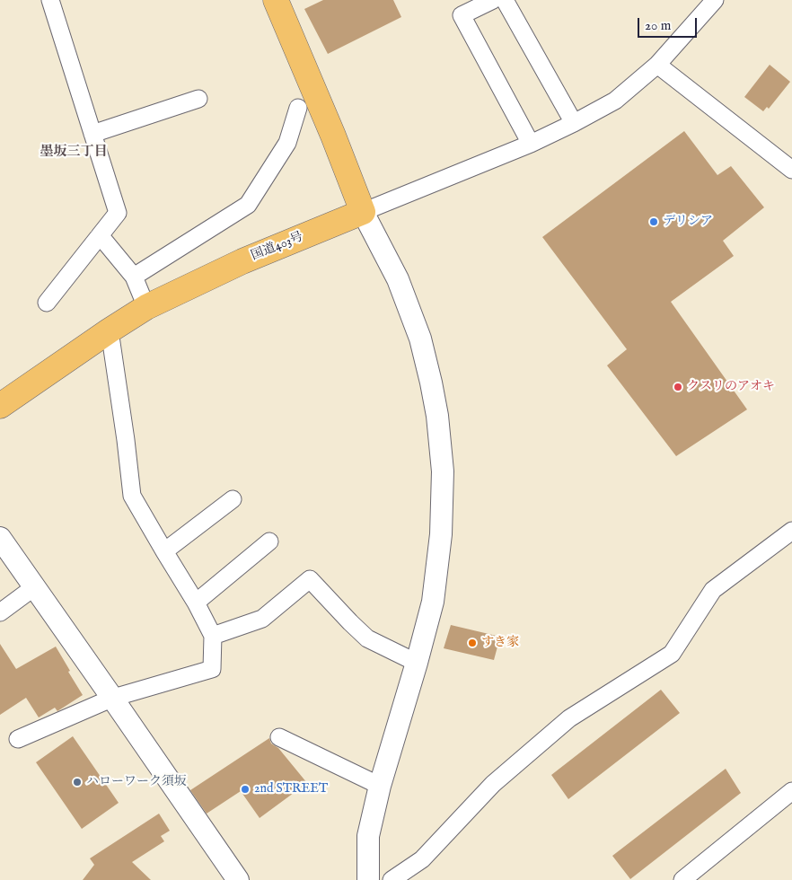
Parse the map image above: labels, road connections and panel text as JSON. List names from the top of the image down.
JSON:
{
  "streets": {
    "highway": ["国道403号"]
  },
  "districts": ["墨坂三丁目"],
  "places": [
    "デリシア",
    "クスリのアオキ",
    "すき家",
    "ハローワーク須坂",
    "2nd STREET"
  ],
  "scale_bar": "20 m"
}
